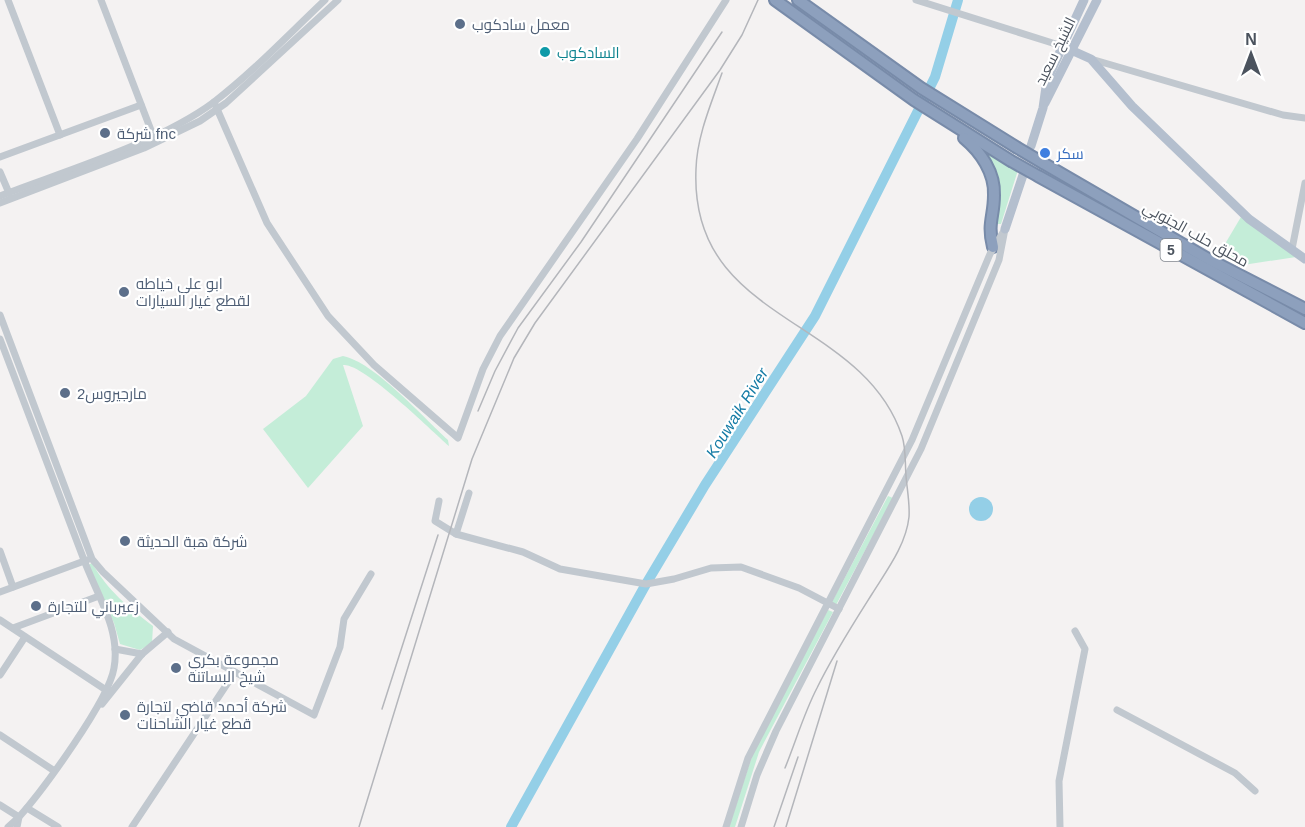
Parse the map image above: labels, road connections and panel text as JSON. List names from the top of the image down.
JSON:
{
  "streets": {
    "highway": ["محلق حلب الجنوبي", "5"],
    "main road": ["الشيخ سعيد"]
  },
  "crossings": [
    ["محلق حلب الجنوبي", "5"]
  ],
  "water": ["Kouwaik River"],
  "places": [
    "معمل سادكوب",
    "السادكوب",
    "شركة fnc",
    "سكر",
    "ابو علي خياطه لقطع غيار السيارات",
    "مارجيروس2",
    "شركة هبة الحديثة",
    "زعيرباني للتجارة",
    "مجموعة بكري شيخ البساتنة",
    "شركة أحمد قاضي لتجارة قطع غيار الشاحنات"
  ],
  "north": "top"
}
